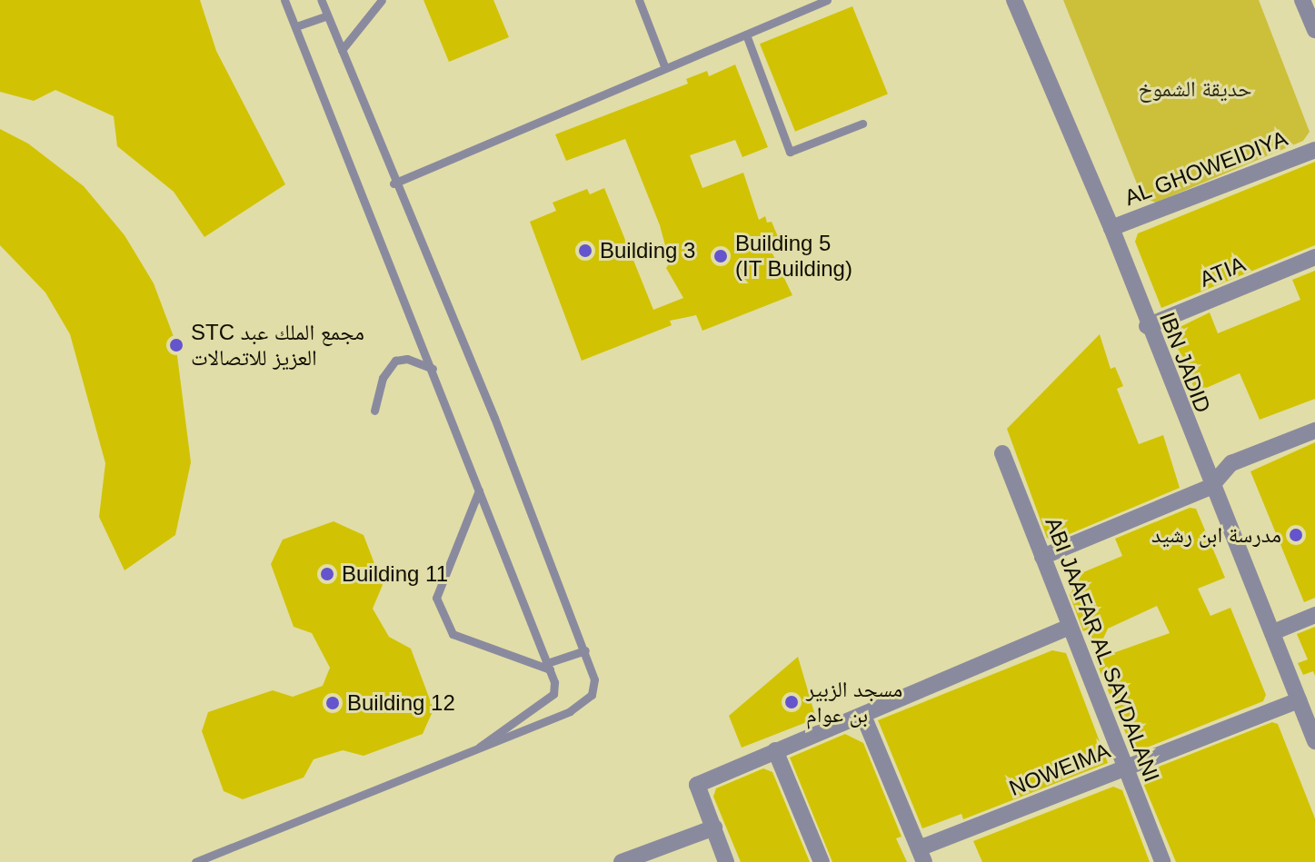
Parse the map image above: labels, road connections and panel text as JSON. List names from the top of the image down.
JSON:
{
  "streets": {
    "street": [
      "AL GHOWEIDIYA",
      "ATIA",
      "IBN JADID",
      "ABI JAAFAR AL SAYDALANI",
      "NOWEIMA"
    ]
  },
  "crossings": [
    ["AL GHOWEIDIYA", "IBN JADID"],
    ["ATIA", "IBN JADID"],
    ["IBN JADID", "NOWEIMA"],
    ["ABI JAAFAR AL SAYDALANI", "NOWEIMA"]
  ],
  "parks": ["حديقة الشموخ"],
  "places": [
    "Building 3",
    "Building 5 (IT Building)",
    "STC مجمع الملك عبد العزيز للاتصالات",
    "مدرسة ابن رشيد",
    "Building 11",
    "مسجد الزبير بن عوام",
    "Building 12"
  ]
}
